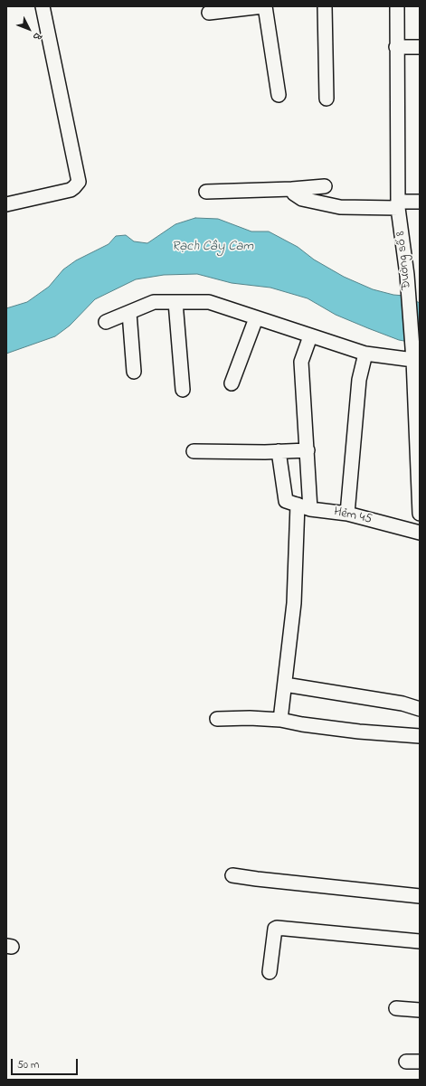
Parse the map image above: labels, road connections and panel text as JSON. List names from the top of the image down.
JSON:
{
  "streets": {
    "street": ["Đường số 8", "Hẻm 45"]
  },
  "water": ["Rạch Cây Cam"],
  "scale_bar": "50 m",
  "north": "bottom right"
}
